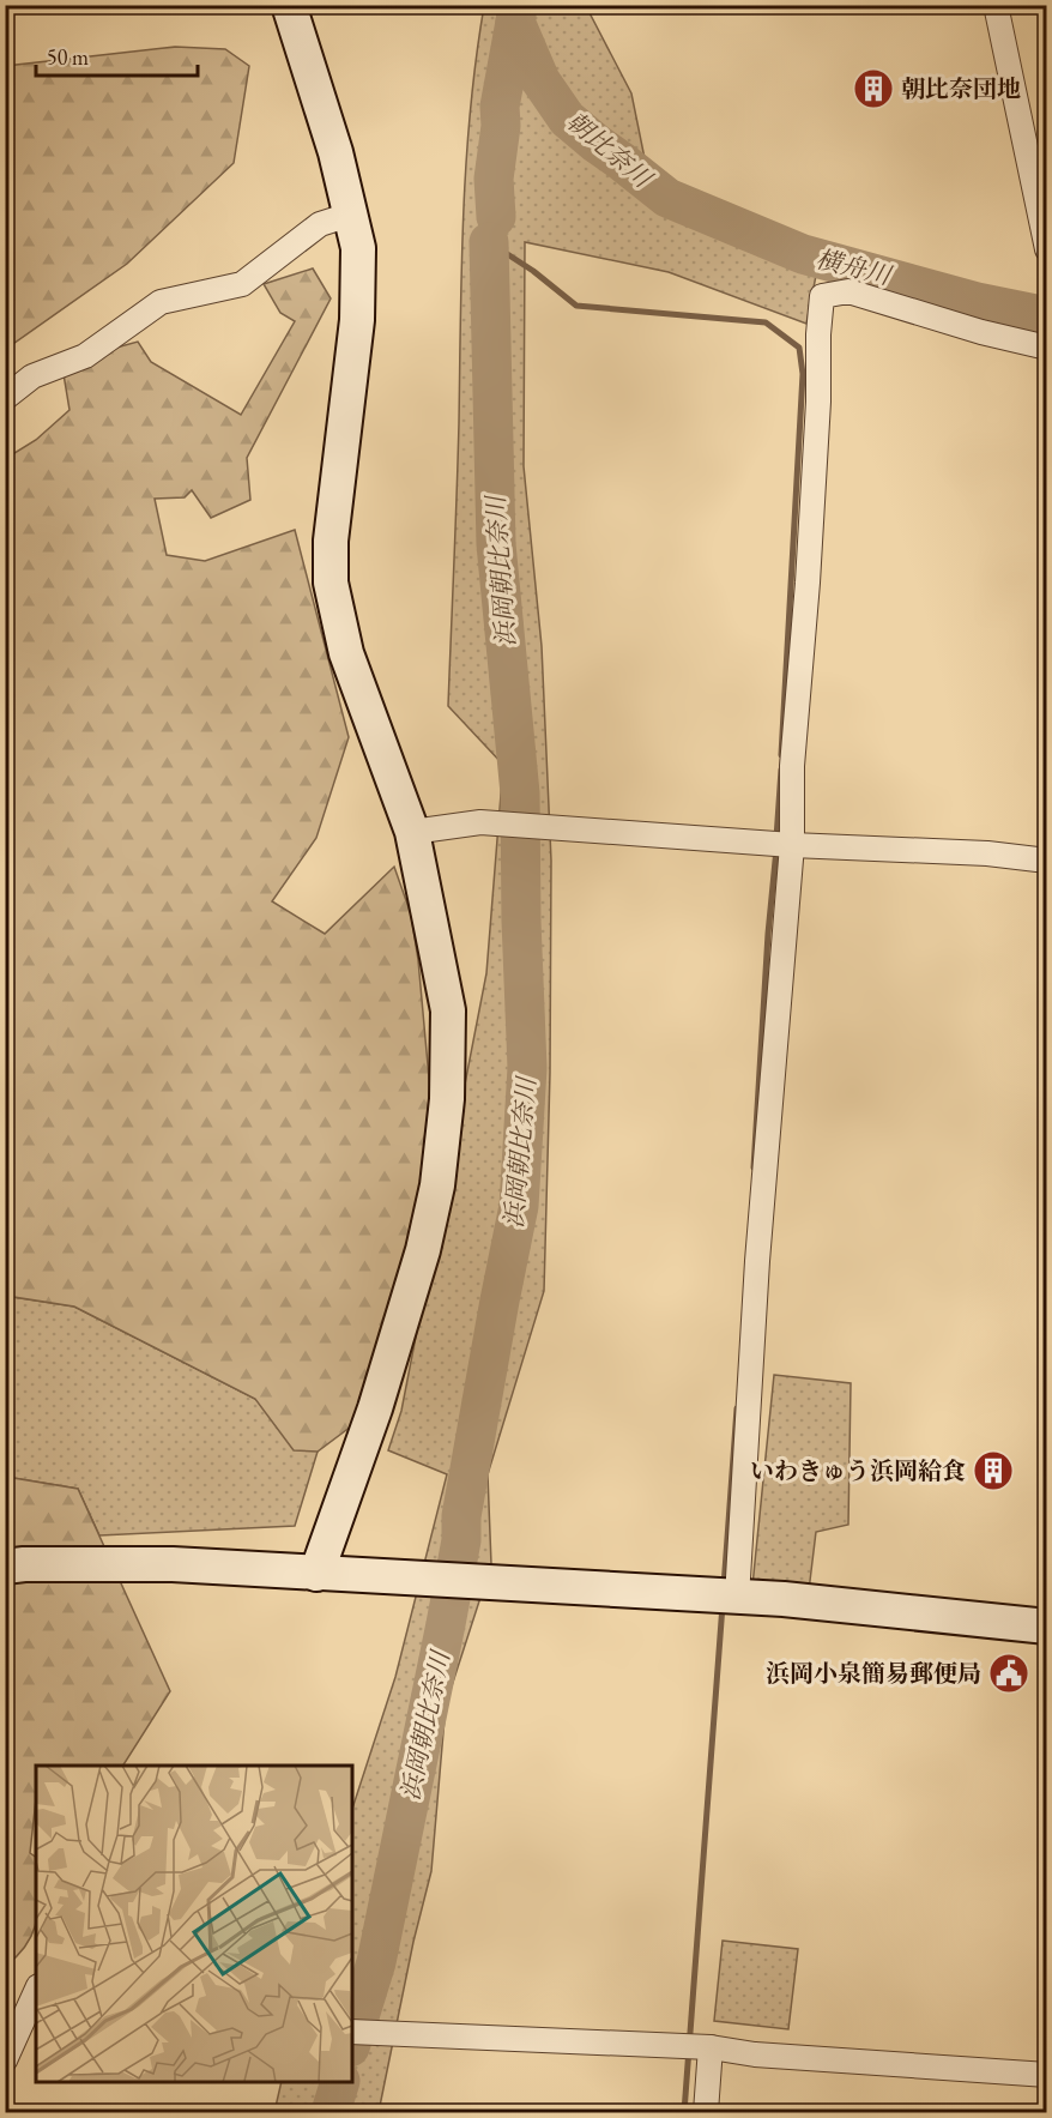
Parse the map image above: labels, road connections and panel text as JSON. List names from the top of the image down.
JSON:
{
  "water": ["朝比奈川", "横舟川", "浜岡朝比奈川"],
  "places": {
    "building": ["朝比奈団地", "いわきゅう浜岡給食"],
    "public building": ["浜岡小泉簡易郵便局"]
  },
  "scale_bar": "50 m"
}
